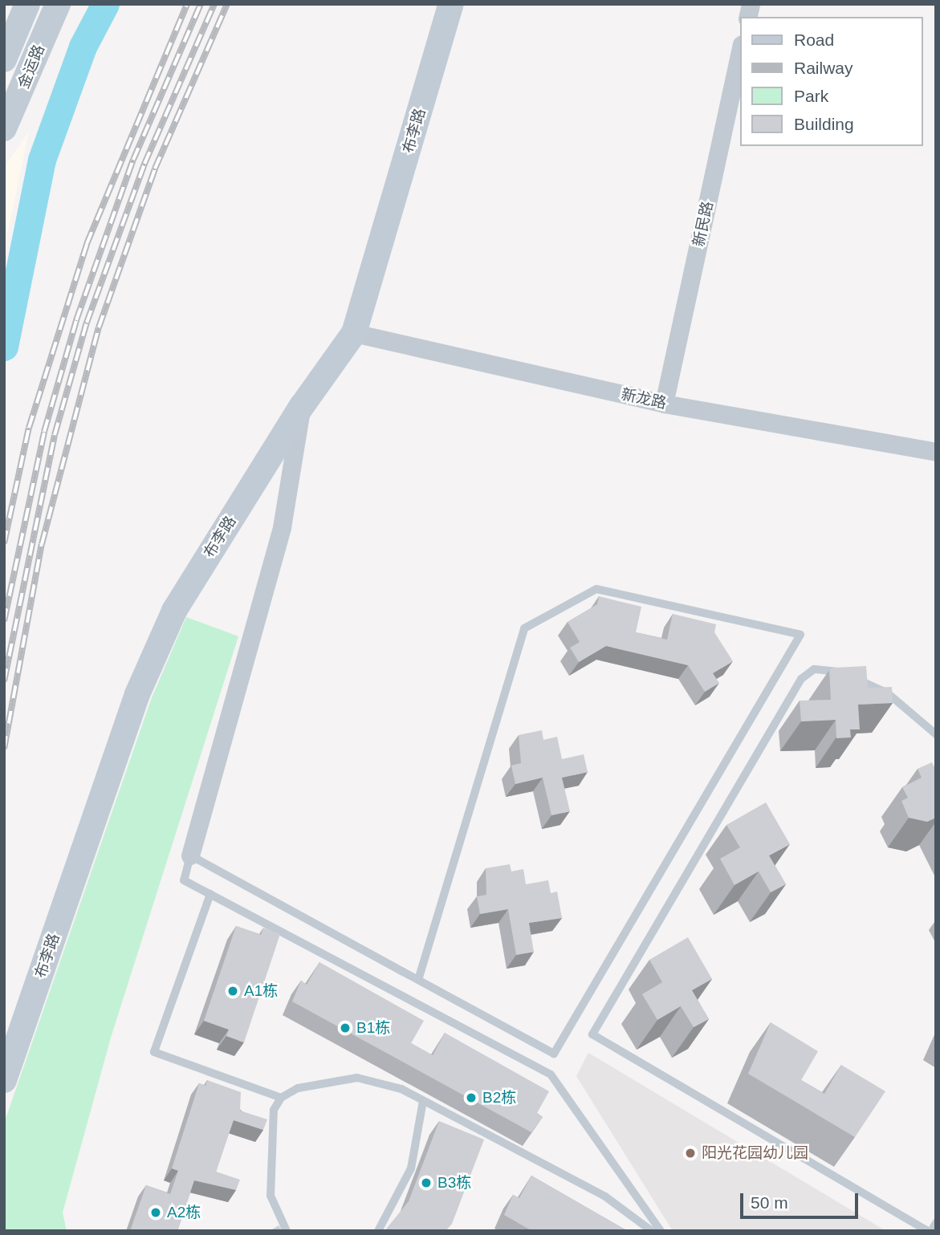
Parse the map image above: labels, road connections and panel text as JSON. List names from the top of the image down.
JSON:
{
  "streets": {
    "main road": ["金运路", "布李路"],
    "street": ["新民路", "新龙路"]
  },
  "crossings": [
    ["布李路", "新龙路"],
    ["新民路", "新龙路"]
  ],
  "places": [
    "A1栋",
    "B1栋",
    "B2栋",
    "阳光花园幼儿园",
    "B3栋",
    "A2栋"
  ],
  "legend": [
    "Road",
    "Railway",
    "Park",
    "Building"
  ],
  "scale_bar": "50 m"
}
